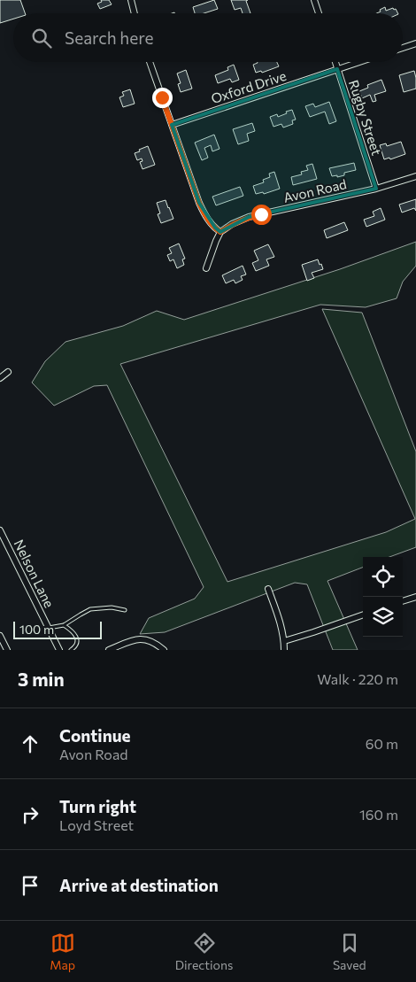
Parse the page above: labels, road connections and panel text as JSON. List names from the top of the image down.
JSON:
{
  "streets": {
    "street": [
      "Oxford Drive",
      "Rugby Street",
      "Avon Road",
      "Nelson Lane"
    ]
  },
  "crossings": [
    ["Oxford Drive", "Rugby Street"],
    ["Rugby Street", "Avon Road"]
  ],
  "scale_bar": "100 m",
  "page": {
    "search": "Search here",
    "scale": "100 m",
    "heading": ["3 min", "Walk · 220 m"],
    "list": [
      ["Continue", "Avon Road", "60 m"],
      ["Turn right", "Loyd Street", "160 m"],
      "Arrive at destination"
    ],
    "nav": ["Map", "Directions", "Saved"]
  }
}
